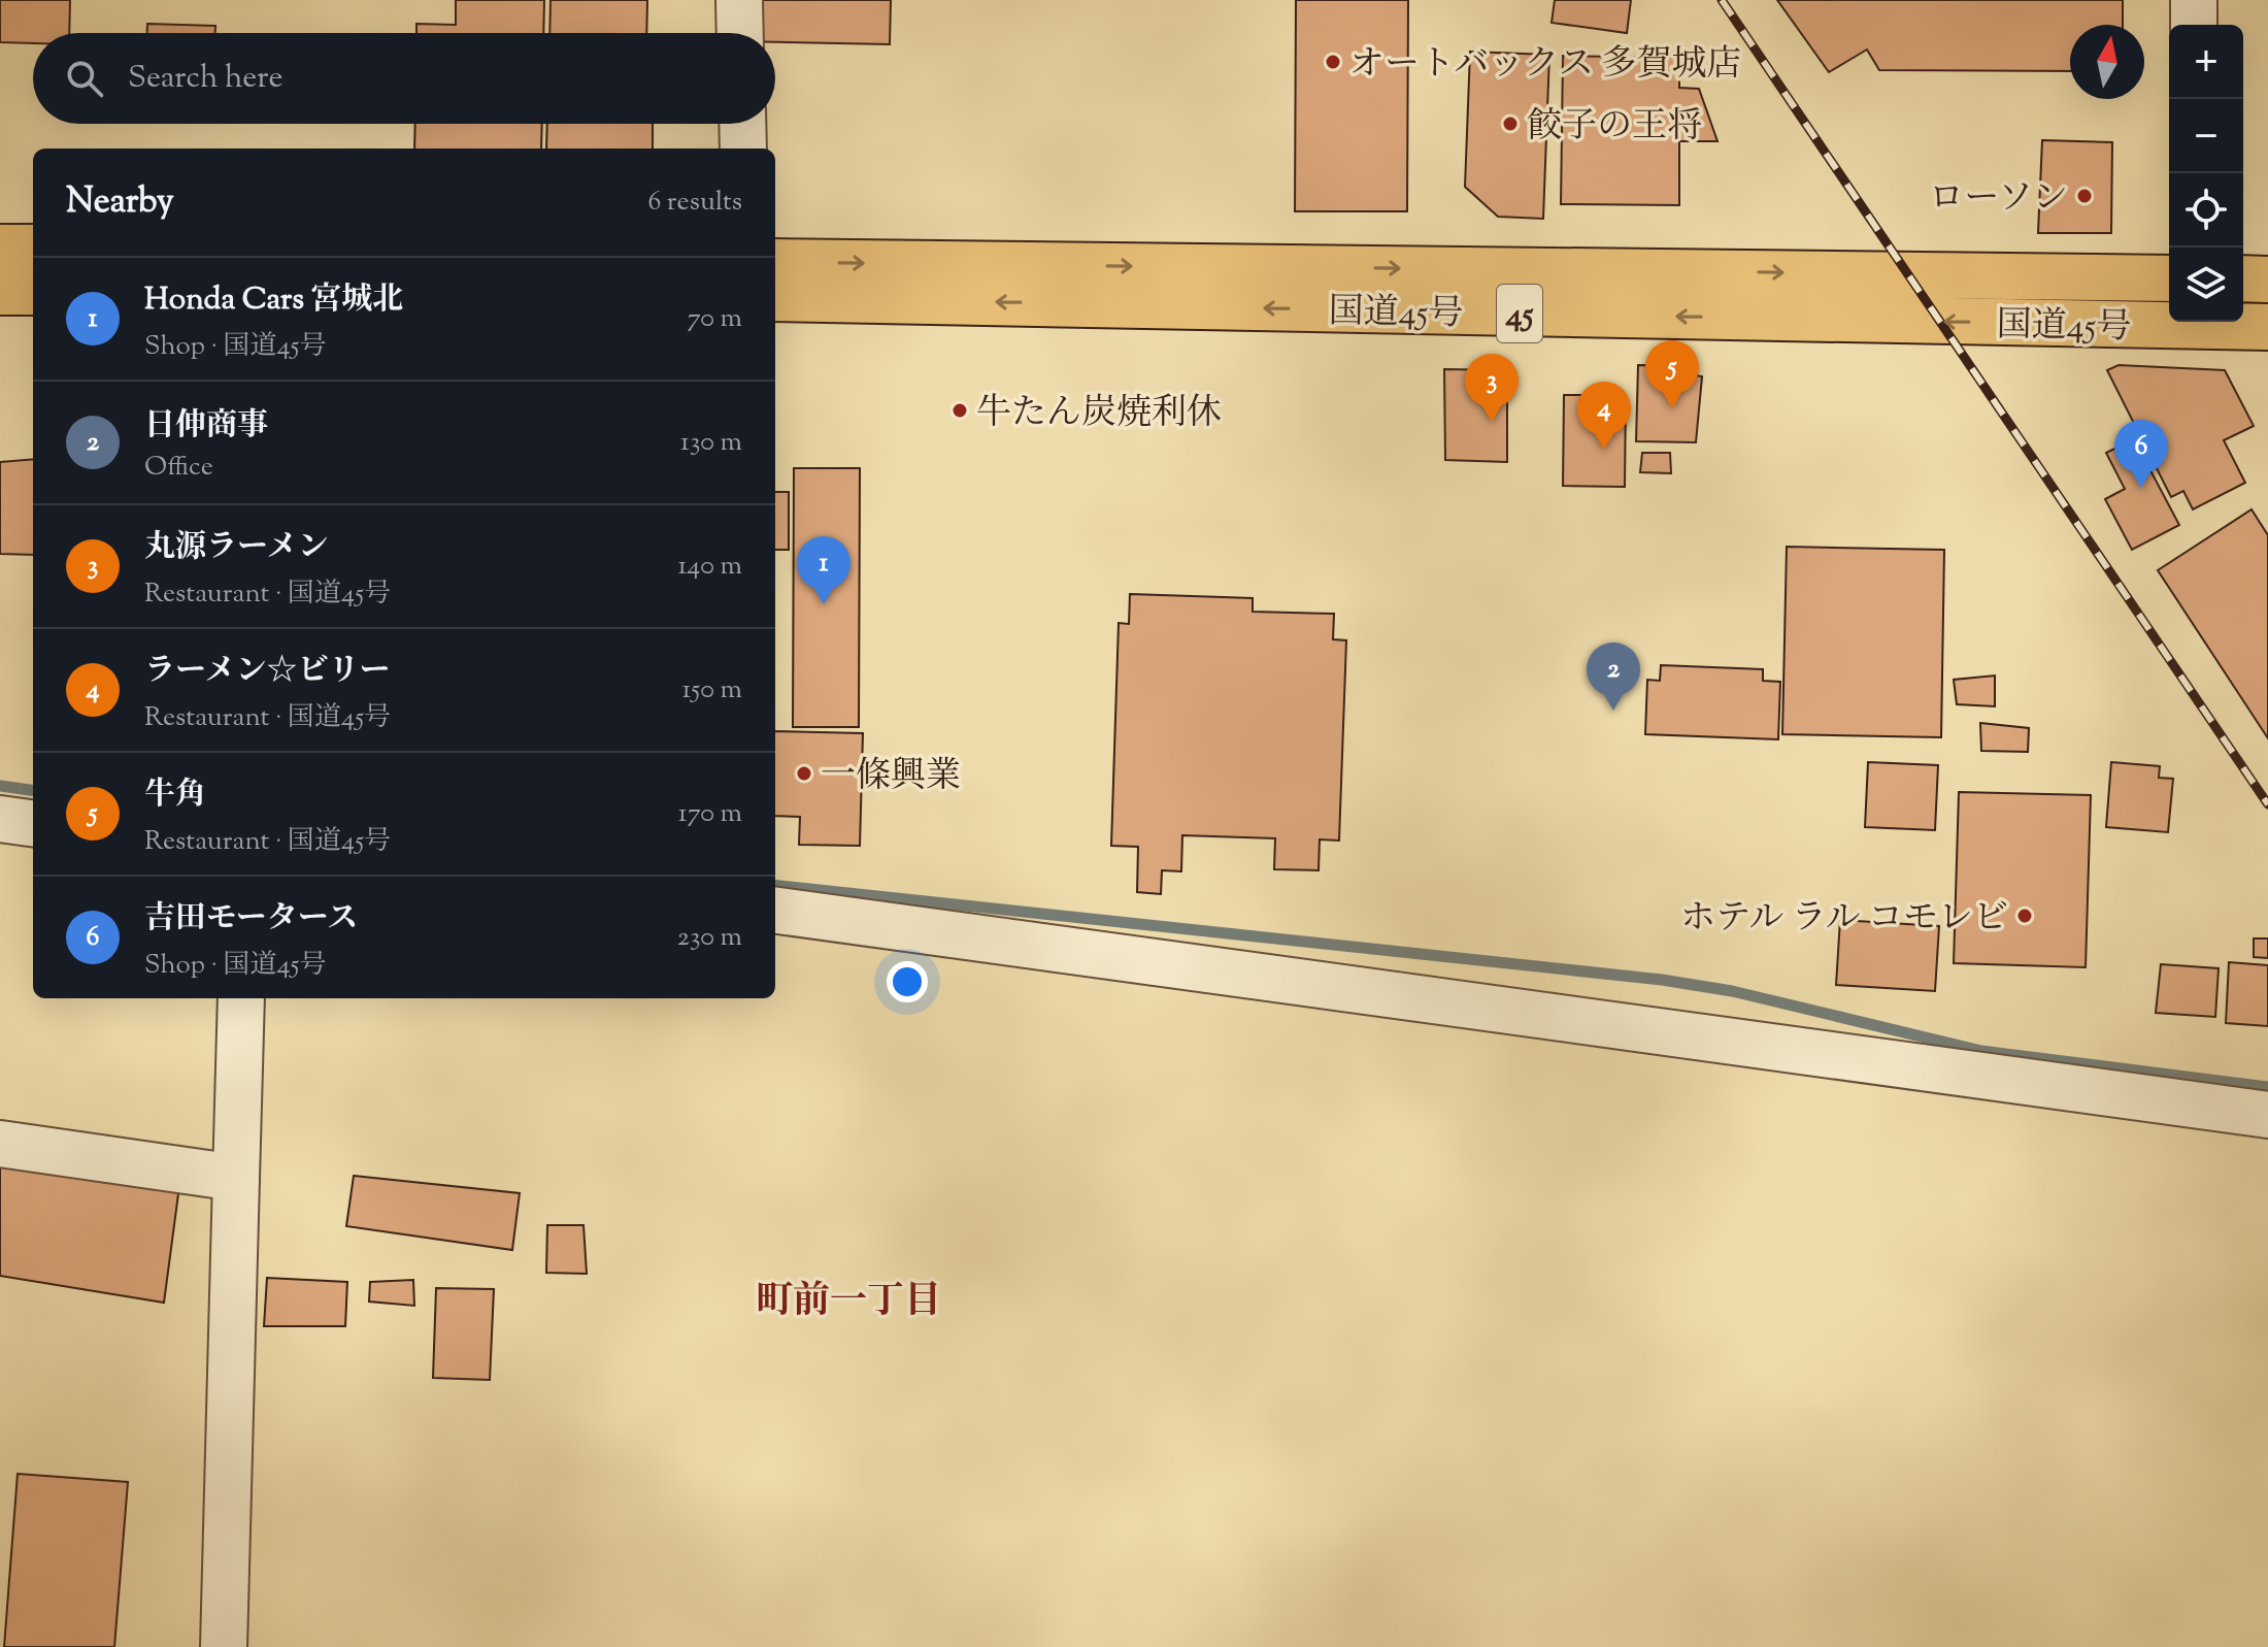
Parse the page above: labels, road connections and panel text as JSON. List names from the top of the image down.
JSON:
{
  "streets": {
    "highway": ["国道45号", "45"]
  },
  "districts": ["町前一丁目"],
  "places": [
    "オートバックス 多賀城店",
    "餃子の王将",
    "ローソン",
    "牛たん炭焼利休",
    "一條興業",
    "ホテル ラル コモレビ"
  ],
  "north": "top",
  "page": {
    "map_buttons": ["+", "−"],
    "search": "Search here",
    "heading": ["Nearby", "6 results"],
    "list": [
      {
        "mark": "1",
        "name": "Honda Cars 宮城北",
        "note": "Shop · 国道45号",
        "value": "70 m"
      },
      {
        "mark": "2",
        "name": "日伸商事",
        "note": "Office",
        "value": "130 m"
      },
      {
        "mark": "3",
        "name": "丸源ラーメン",
        "note": "Restaurant · 国道45号",
        "value": "140 m"
      },
      {
        "mark": "4",
        "name": "ラーメン☆ビリー",
        "note": "Restaurant · 国道45号",
        "value": "150 m"
      },
      {
        "mark": "5",
        "name": "牛角",
        "note": "Restaurant · 国道45号",
        "value": "170 m"
      },
      {
        "mark": "6",
        "name": "吉田モータース",
        "note": "Shop · 国道45号",
        "value": "230 m"
      }
    ],
    "pins": [
      "5",
      "3",
      "4",
      "6",
      "1",
      "2"
    ]
  }
}
